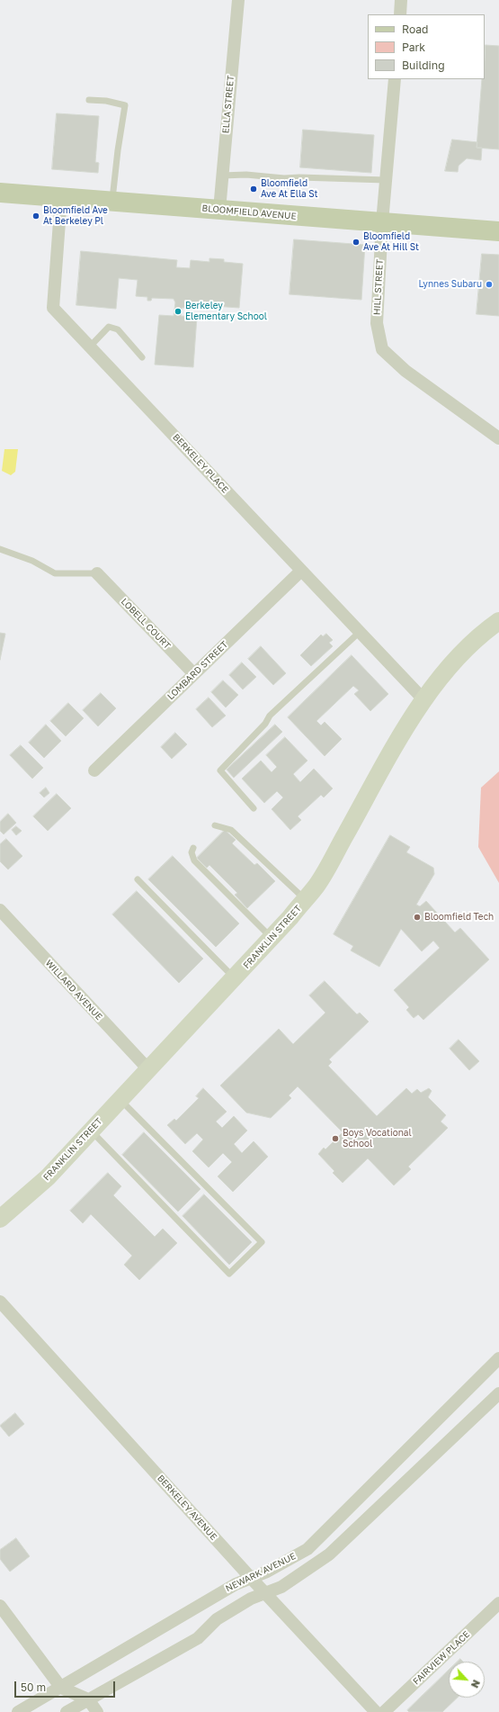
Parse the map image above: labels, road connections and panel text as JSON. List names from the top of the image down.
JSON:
{
  "streets": {
    "main road": ["BLOOMFIELD AVENUE", "FRANKLIN STREET"],
    "street": [
      "ELLA STREET",
      "HILL STREET",
      "BERKELEY PLACE",
      "LOBELL COURT",
      "LOMBARD STREET",
      "WILLARD AVENUE",
      "BERKELEY AVENUE",
      "NEWARK AVENUE",
      "FAIRVIEW PLACE"
    ]
  },
  "crossings": [
    ["ELLA STREET", "BLOOMFIELD AVENUE"],
    ["BLOOMFIELD AVENUE", "HILL STREET"],
    ["BLOOMFIELD AVENUE", "BERKELEY PLACE"],
    ["BERKELEY PLACE", "LOMBARD STREET"],
    ["BERKELEY PLACE", "FRANKLIN STREET"],
    ["LOBELL COURT", "LOMBARD STREET"],
    ["FRANKLIN STREET", "WILLARD AVENUE"],
    ["BERKELEY AVENUE", "NEWARK AVENUE"]
  ],
  "places": [
    "Bloomfield Ave At Ella St",
    "Bloomfield Ave At Berkeley Pl",
    "Bloomfield Ave At Hill St",
    "Lynnes Subaru",
    "Berkeley Elementary School",
    "Bloomfield Tech",
    "Boys Vocational School"
  ],
  "legend": ["Road", "Park", "Building"],
  "scale_bar": "50 m",
  "north": "bottom right"
}
